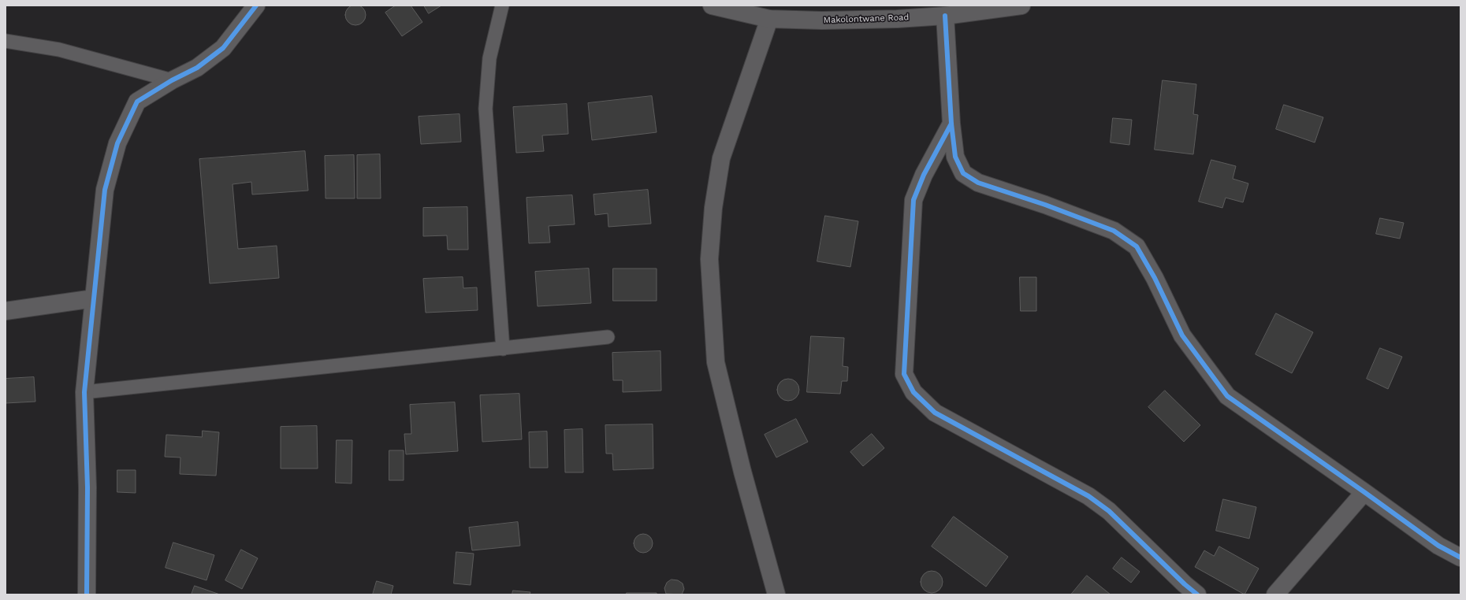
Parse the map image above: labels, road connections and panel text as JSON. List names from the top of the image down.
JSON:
{
  "streets": {
    "street": ["Makolontwane Road"]
  }
}
